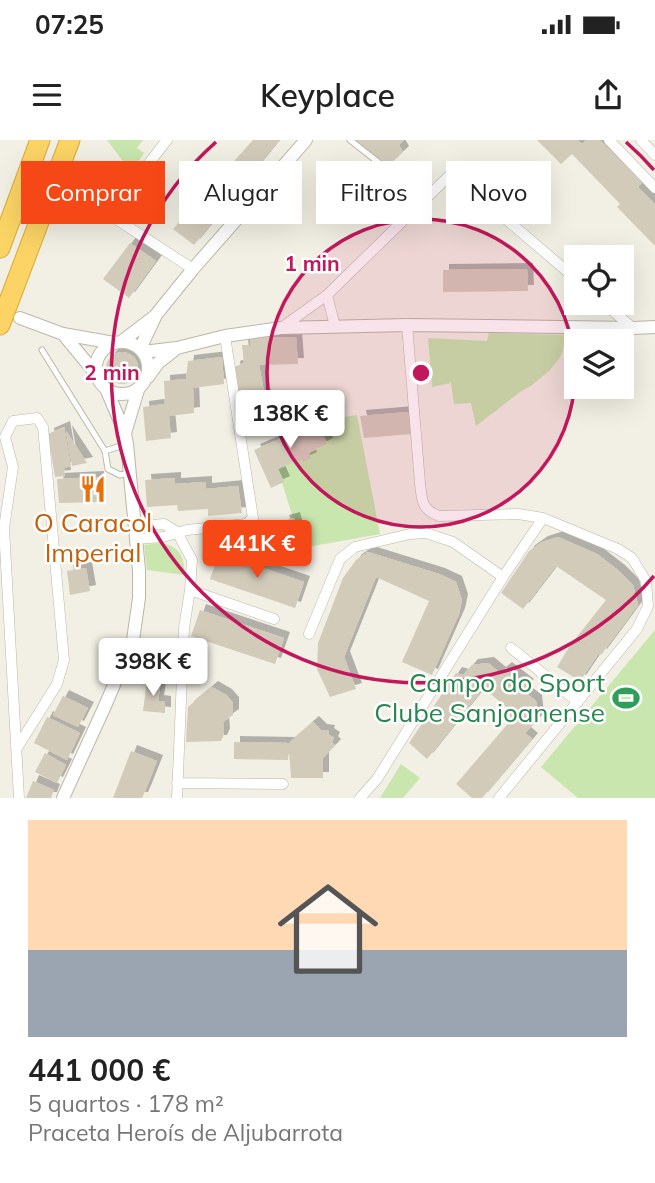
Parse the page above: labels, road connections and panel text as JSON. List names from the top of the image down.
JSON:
{
  "places": {
    "restaurant": ["O Caracol Imperial"],
    "sports": ["Campo do Sport Clube Sanjoanense"]
  },
  "page": {
    "status": "07:25",
    "header": "Keyplace",
    "chip": [
      "Comprar",
      "Alugar",
      "Filtros",
      "Novo"
    ],
    "price": ["138K €", "441K €", "398K €"],
    "list": [
      {
        "name": "441 000 €",
        "note": "5 quartos · 178 m² · Praceta Heroís de Aljubarrota"
      }
    ]
  },
  "rings": ["1 min", "2 min"]
}
